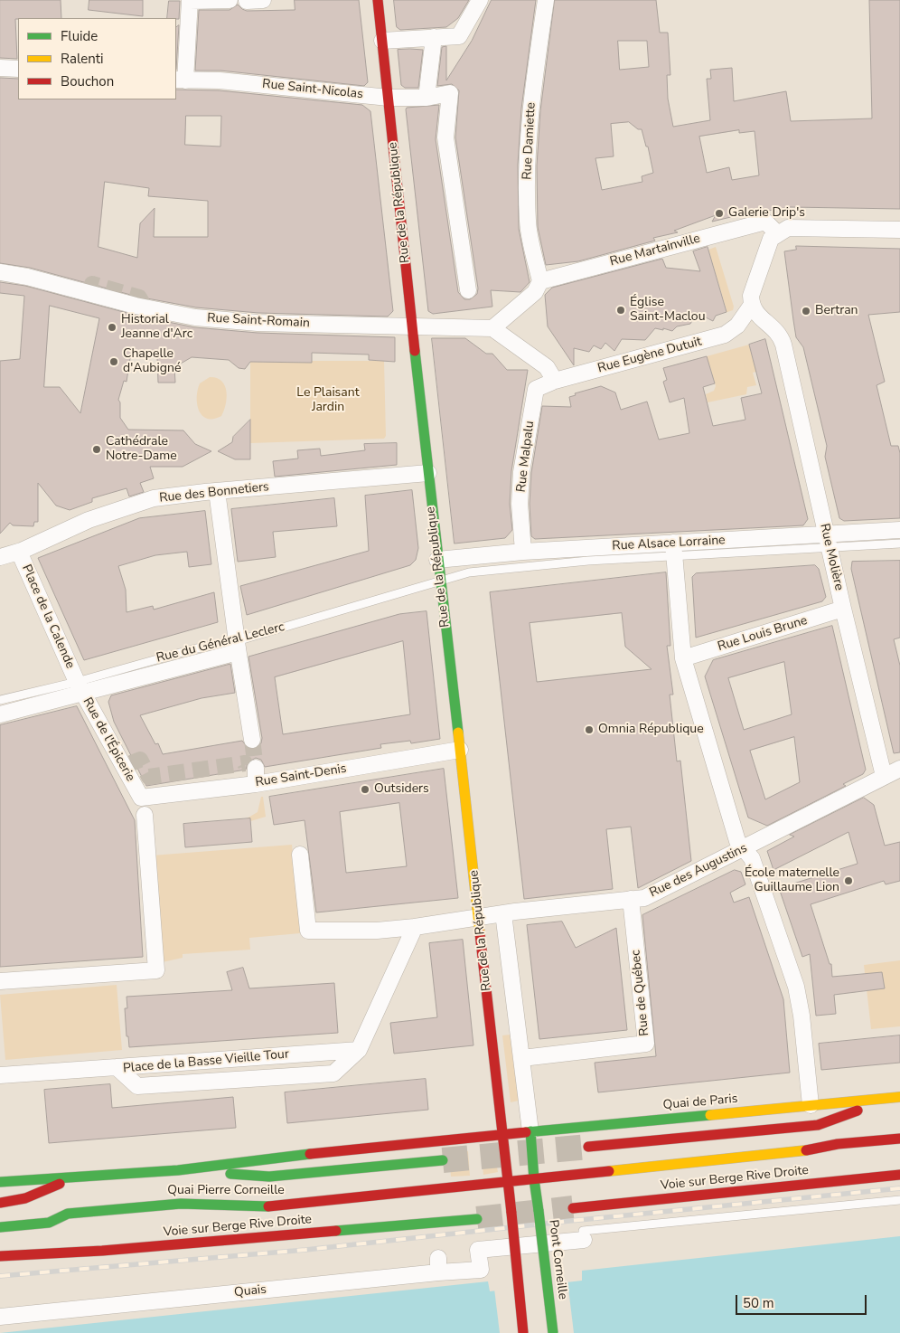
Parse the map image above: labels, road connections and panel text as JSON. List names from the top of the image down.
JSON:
{
  "streets": {
    "main road": [
      "Rue de la République",
      "Quai de Paris",
      "Voie sur Berge Rive Droite",
      "Quai Pierre Corneille",
      "Pont Corneille"
    ],
    "street": [
      "Rue Saint-Nicolas",
      "Rue Damiette",
      "Rue Martainville",
      "Rue Saint-Romain",
      "Rue Eugène Dutuit",
      "Rue Malpalu",
      "Rue des Bonnetiers",
      "Rue Alsace Lorraine",
      "Rue Molière",
      "Place de la Calende",
      "Rue Louis Brune",
      "Rue du Général Leclerc",
      "Rue de l'Épicerie",
      "Rue Saint-Denis",
      "Rue des Augustins",
      "Rue de Québec",
      "Place de la Basse Vieille Tour",
      "Quais"
    ]
  },
  "crossings": [
    ["Rue Saint-Nicolas", "Rue de la République"],
    ["Rue Damiette", "Rue Martainville"],
    ["Rue de la République", "Rue Saint-Romain"],
    ["Rue de la République", "Rue des Bonnetiers"],
    ["Rue de la République", "Rue Alsace Lorraine"],
    ["Rue de la République", "Rue du Général Leclerc"],
    ["Rue de la République", "Rue Saint-Denis"],
    ["Rue de la République", "Rue des Augustins"],
    ["Rue de la République", "Rue de Québec"],
    ["Rue de la République", "Quai de Paris"],
    ["Rue de la République", "Quai Pierre Corneille"],
    ["Rue de la République", "Pont Corneille"],
    ["Rue Eugène Dutuit", "Rue Malpalu"],
    ["Rue Eugène Dutuit", "Rue Molière"],
    ["Rue Malpalu", "Rue Alsace Lorraine"],
    ["Rue des Bonnetiers", "Place de la Calende"],
    ["Rue Alsace Lorraine", "Rue Molière"],
    ["Rue Alsace Lorraine", "Rue du Général Leclerc"],
    ["Rue Molière", "Rue Louis Brune"],
    ["Rue Molière", "Rue des Augustins"],
    ["Place de la Calende", "Rue du Général Leclerc"],
    ["Place de la Calende", "Rue de l'Épicerie"],
    ["Rue du Général Leclerc", "Rue de l'Épicerie"],
    ["Rue de l'Épicerie", "Rue Saint-Denis"],
    ["Rue des Augustins", "Rue de Québec"],
    ["Rue des Augustins", "Place de la Basse Vieille Tour"],
    ["Quai de Paris", "Quai Pierre Corneille"],
    ["Quai de Paris", "Pont Corneille"],
    ["Quai Pierre Corneille", "Pont Corneille"]
  ],
  "parks": ["Le Plaisant Jardin"],
  "places": [
    "Galerie Drip's",
    "Église Saint-Maclou",
    "Bertran",
    "Historial Jeanne d'Arc",
    "Chapelle d'Aubigné",
    "Cathédrale Notre-Dame",
    "Omnia République",
    "Outsiders",
    "École maternelle Guillaume Lion"
  ],
  "legend": ["Fluide", "Ralenti", "Bouchon"],
  "scale_bar": "50 m"
}
